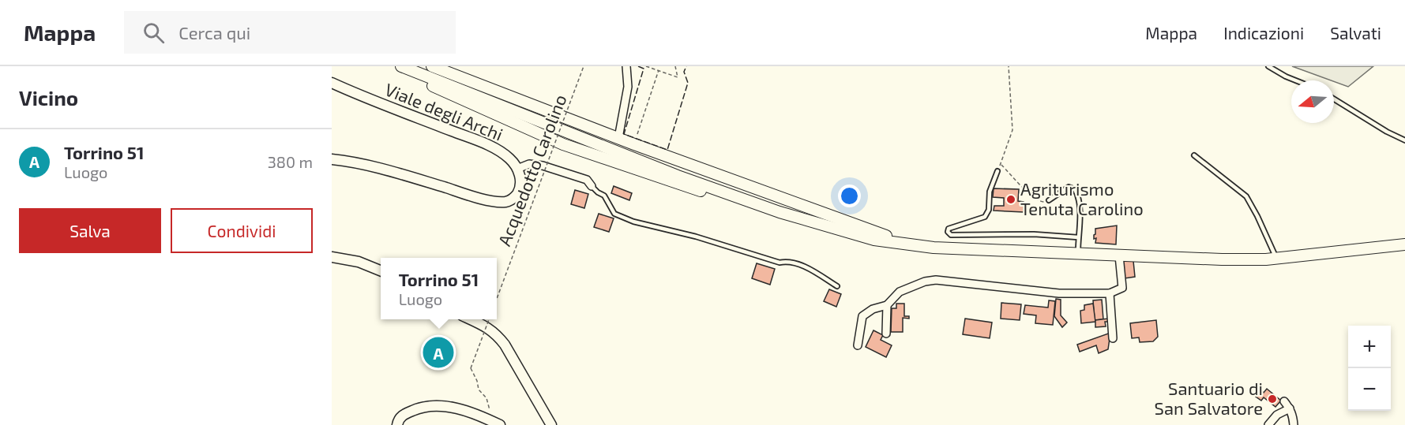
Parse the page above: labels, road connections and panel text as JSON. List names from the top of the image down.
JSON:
{
  "streets": {
    "main road": ["Viale degli Archi"],
    "path": ["Acquedotto Carolino"]
  },
  "places": ["Agriturismo Tenuta Carolino", "Santuario di San Salvatore"],
  "north": "left",
  "page": {
    "header": "Mappa",
    "search": "Cerca qui",
    "nav": ["Mappa", "Indicazioni", "Salvati"],
    "heading": "Vicino",
    "list": [
      {
        "mark": "A",
        "name": "Torrino 51",
        "note": "Luogo",
        "value": "380 m"
      }
    ],
    "buttons": ["Salva", "Condividi"],
    "popup": ["Torrino 51", "Luogo"],
    "map_buttons": ["+", "−"],
    "pins": "A"
  }
}
